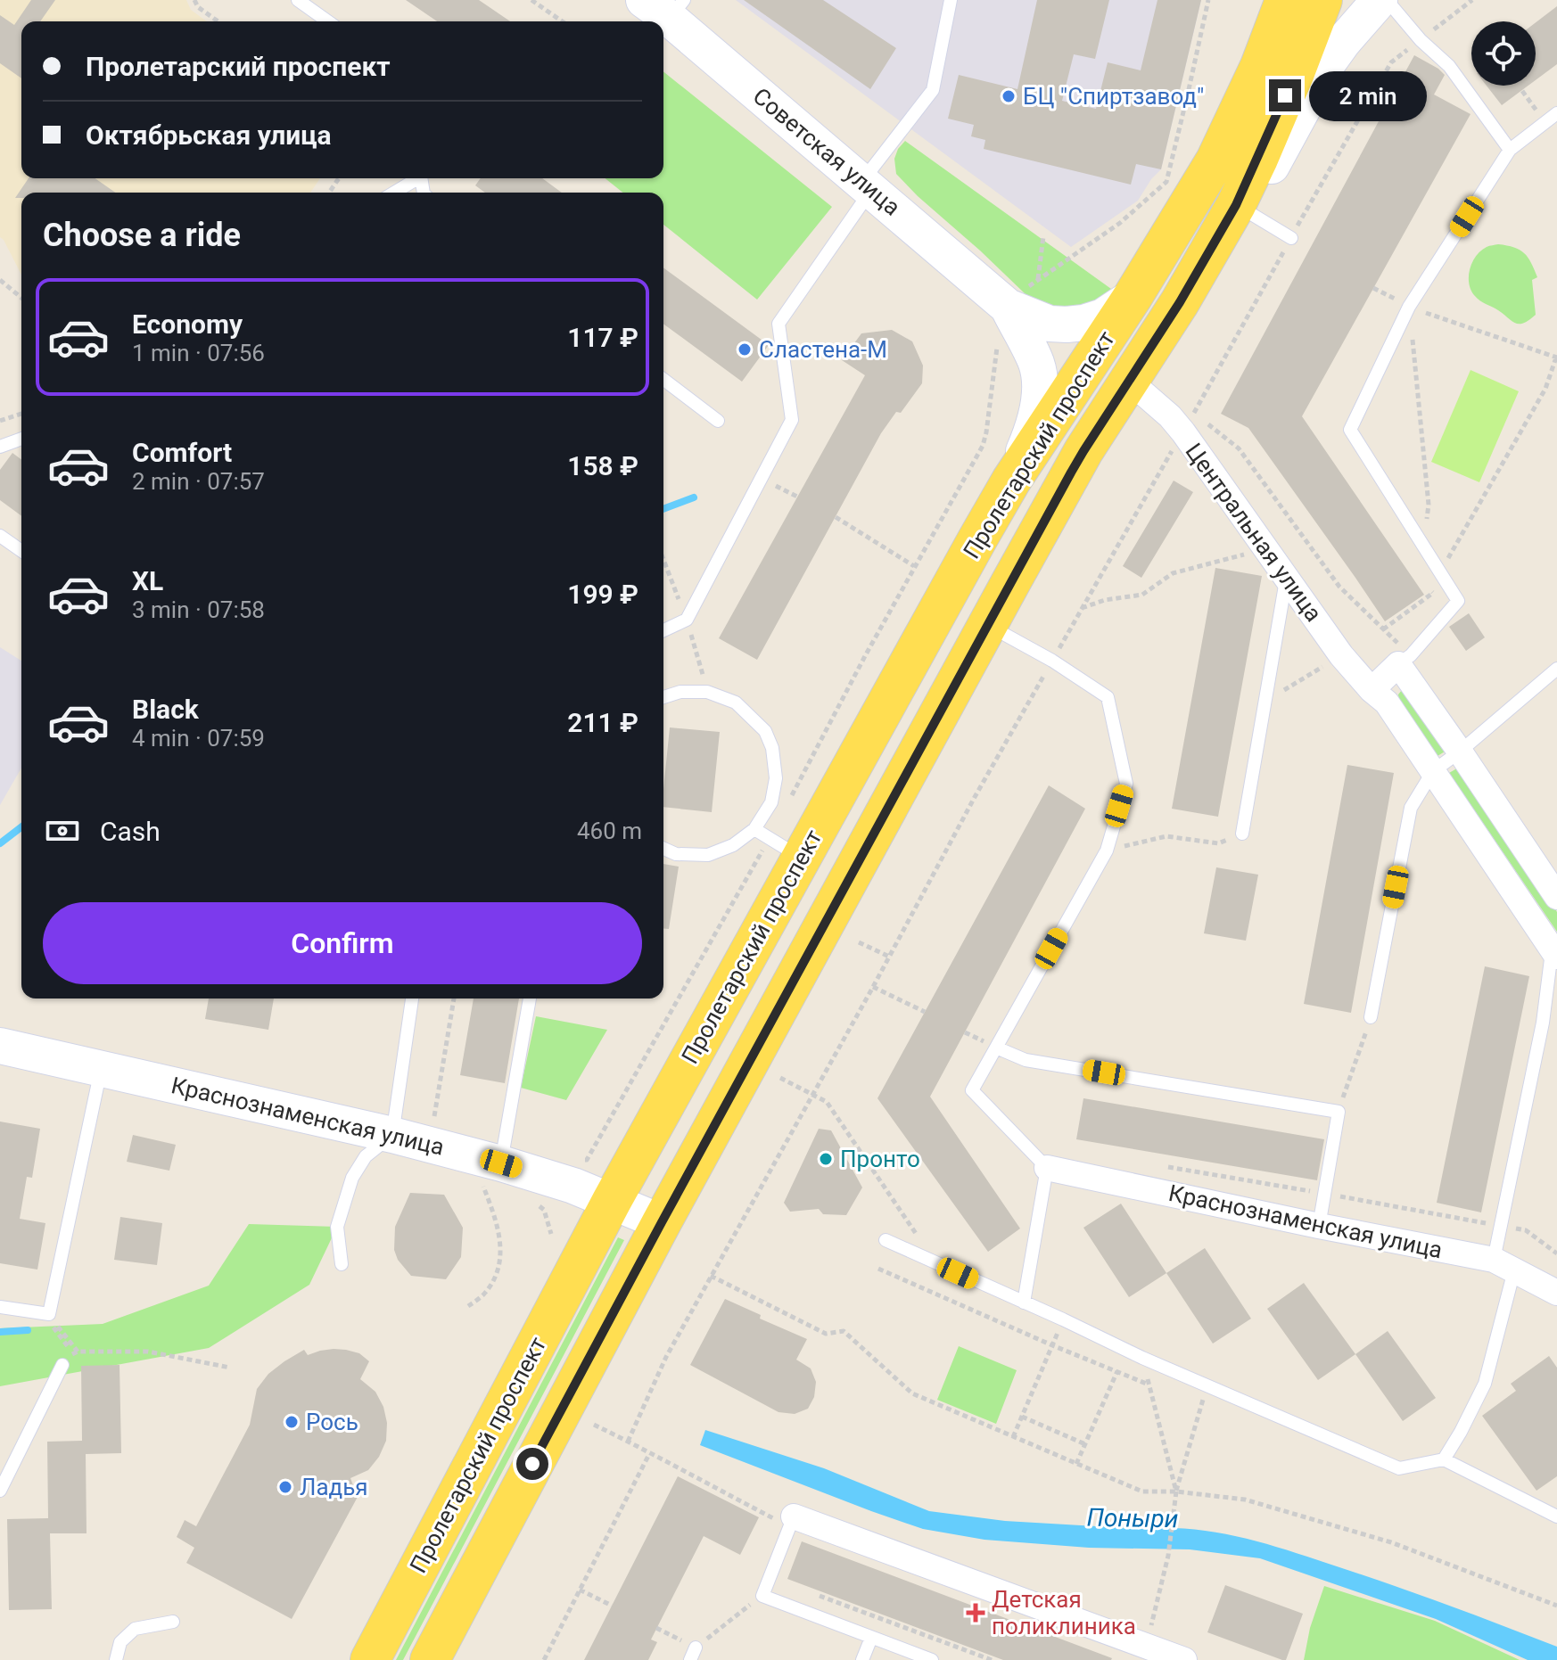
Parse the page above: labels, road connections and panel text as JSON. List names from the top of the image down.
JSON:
{
  "streets": {
    "main road": ["Советская улица", "Пролетарский проспект", "Краснознаменская улица"],
    "street": ["Центральная улица"]
  },
  "crossings": [
    ["Пролетарский проспект", "Центральная улица"],
    ["Пролетарский проспект", "Краснознаменская улица"]
  ],
  "water": ["Поныри"],
  "places": {
    "other": [
      "БЦ \"Спиртзавод\"",
      "Сластена-М",
      "Пронто",
      "Рось",
      "Ладья"
    ],
    "health": ["Детская поликлиника"]
  },
  "page": {
    "banner": ["Пролетарский проспект", "Октябрьская улица"],
    "bubble": "2 min",
    "heading": "Choose a ride",
    "list": [
      {
        "name": "Economy",
        "note": "1 min · 07:56",
        "value": "117 ₽"
      },
      {
        "name": "Comfort",
        "note": "2 min · 07:57",
        "value": "158 ₽"
      },
      {
        "name": "XL",
        "note": "3 min · 07:58",
        "value": "199 ₽"
      },
      {
        "name": "Black",
        "note": "4 min · 07:59",
        "value": "211 ₽"
      }
    ],
    "pay": ["Cash", "460 m"],
    "buttons": "Confirm"
  }
}
